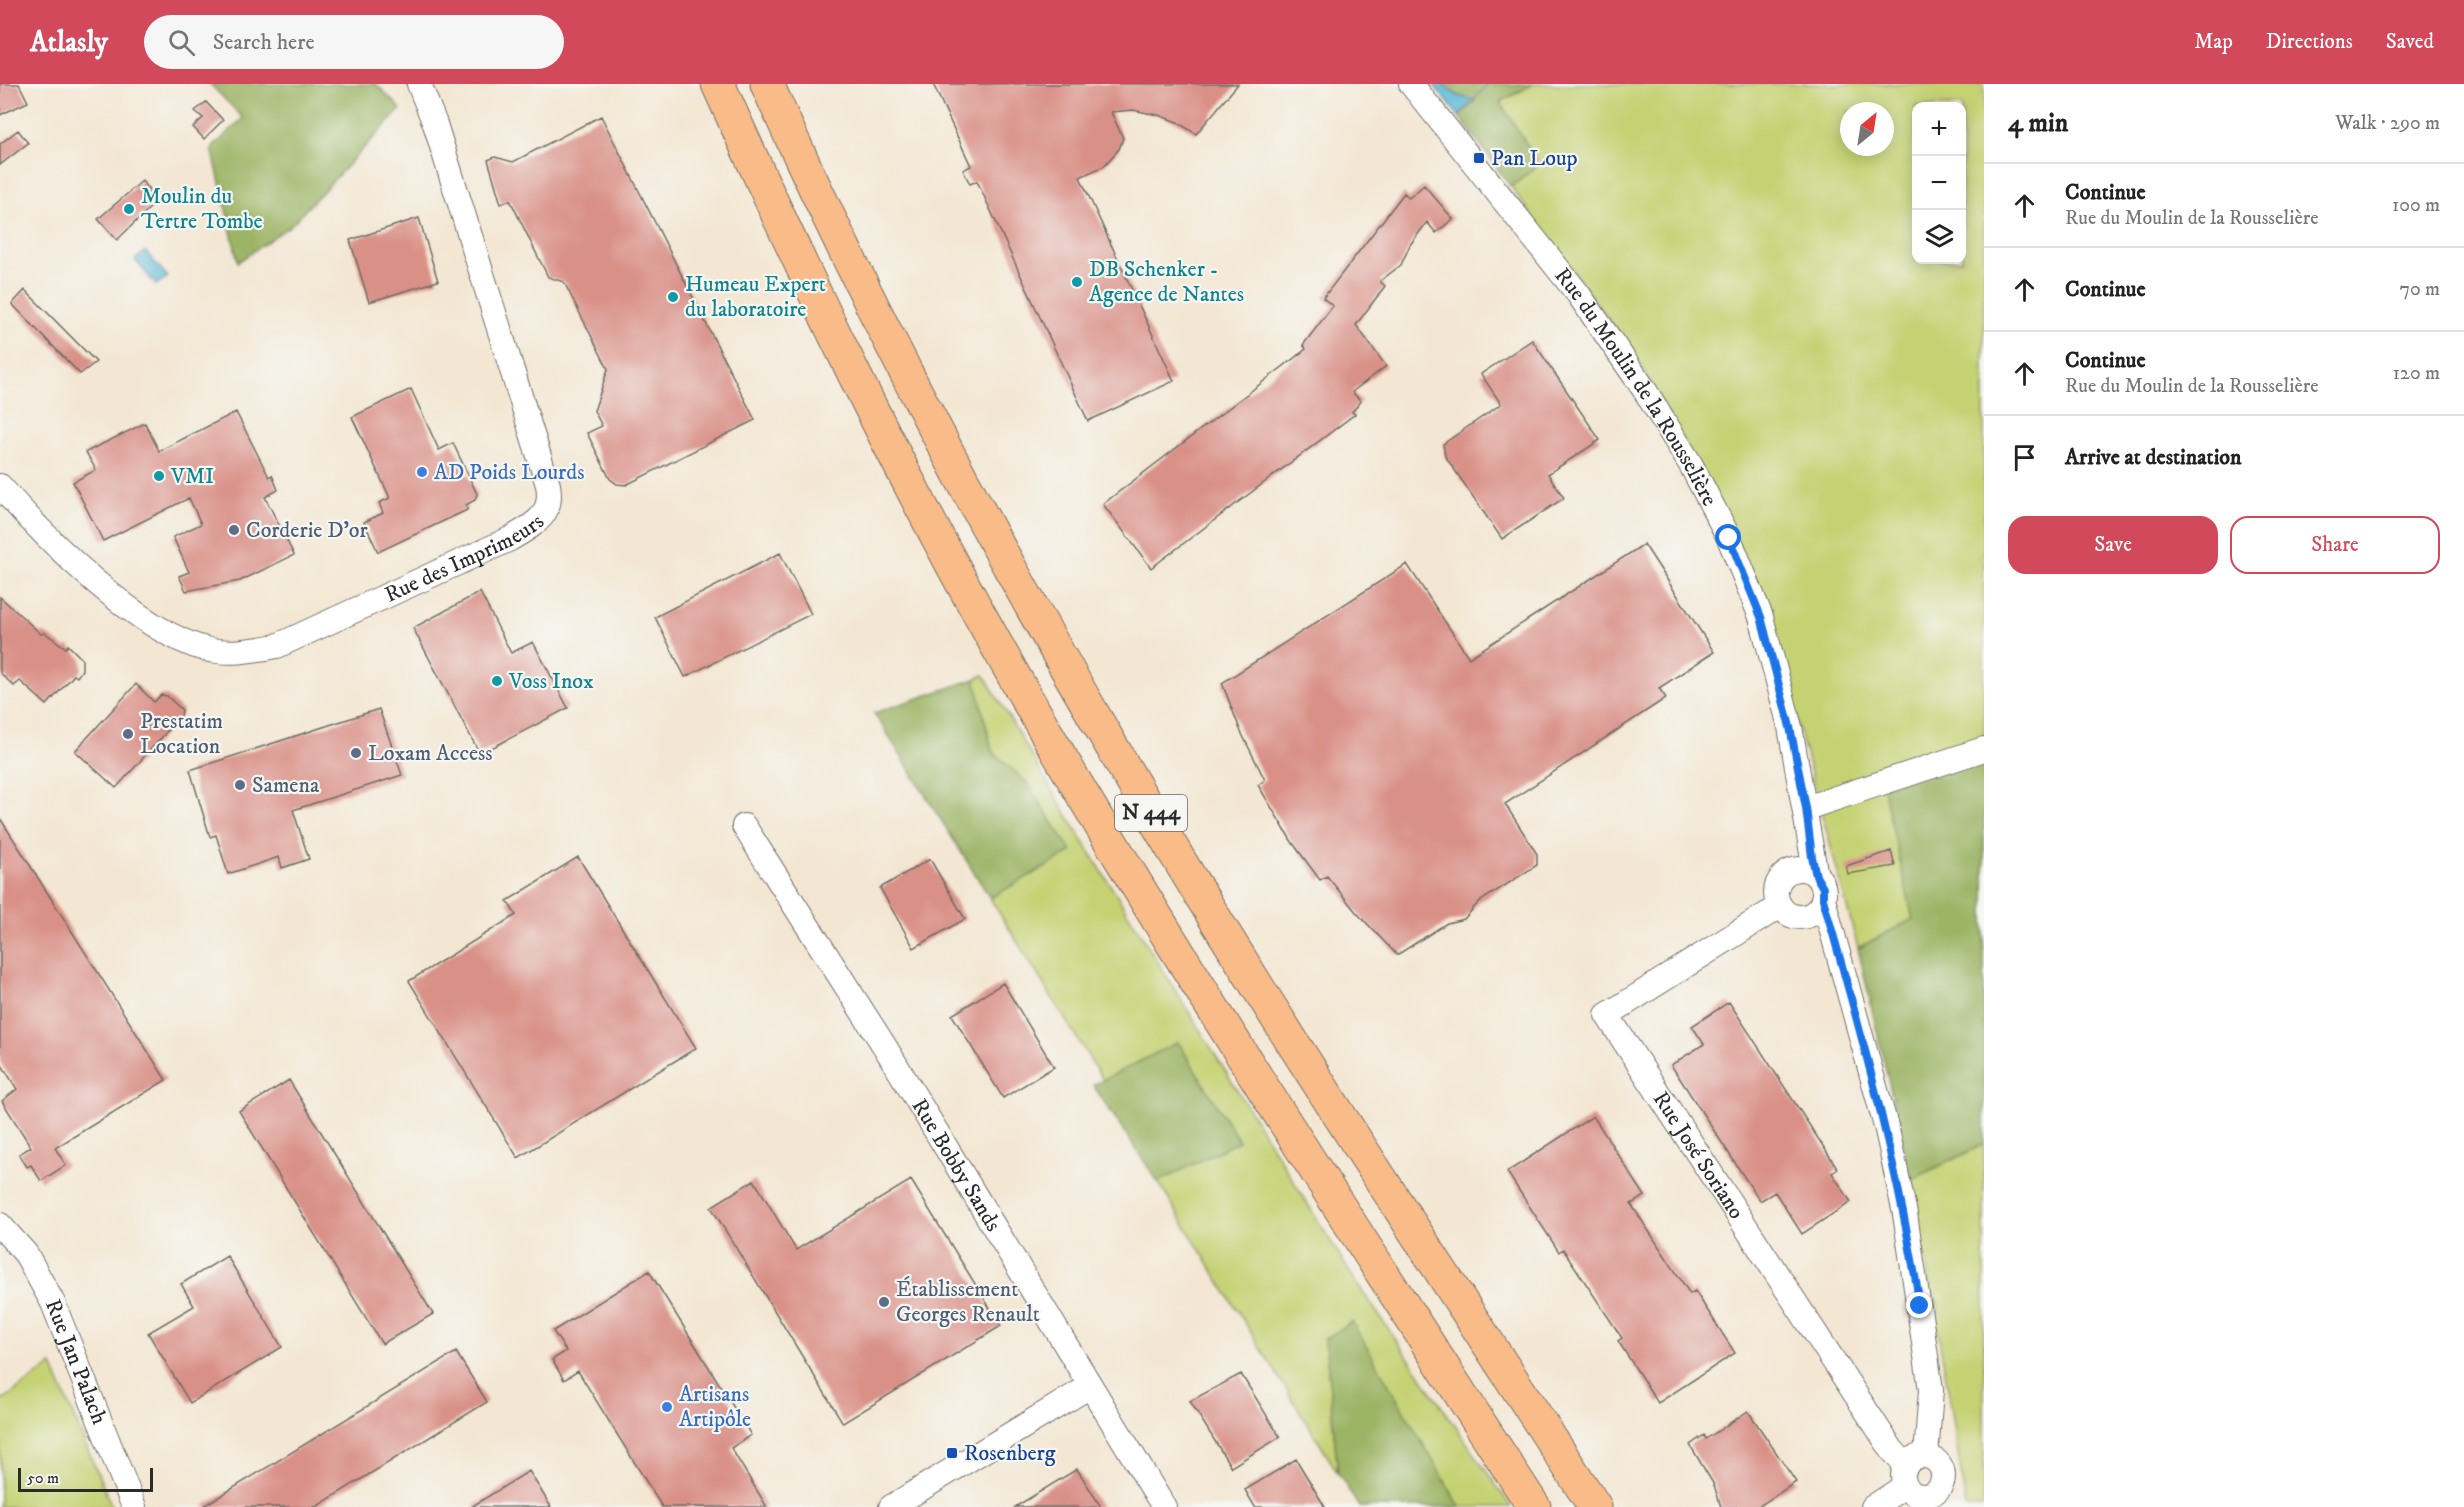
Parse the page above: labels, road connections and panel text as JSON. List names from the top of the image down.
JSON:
{
  "streets": {
    "highway": ["N 444"],
    "street": [
      "Rue du Moulin de la Rousselière",
      "Rue des Imprimeurs",
      "Rue José Soriano",
      "Rue Bobby Sands",
      "Rue Jan Palach"
    ]
  },
  "crossings": [
    ["Rue du Moulin de la Rousselière", "Rue José Soriano"]
  ],
  "places": {
    "transit": ["Pan Loup", "Rosenberg"],
    "other": [
      "Moulin du Tertre Tombe",
      "DB Schenker - Agence de Nantes",
      "Humeau Expert du laboratoire",
      "AD Poids Lourds",
      "VMI",
      "Corderie D'or",
      "Voss Inox",
      "Prestatim Location",
      "Loxam Access",
      "Samena",
      "Établissement Georges Renault",
      "Artisans Artipôle"
    ]
  },
  "scale_bar": "50 m",
  "north": "top right",
  "page": {
    "header": "Atlasly",
    "search": "Search here",
    "nav": ["Map", "Directions", "Saved"],
    "heading": ["4 min", "Walk · 290 m"],
    "map_buttons": ["+", "−"],
    "list": [
      ["Continue", "Rue du Moulin de la Rousselière", "100 m"],
      ["Continue", "70 m"],
      ["Continue", "Rue du Moulin de la Rousselière", "120 m"],
      "Arrive at destination"
    ],
    "buttons": ["Save", "Share"],
    "scale": "50 m"
  }
}
